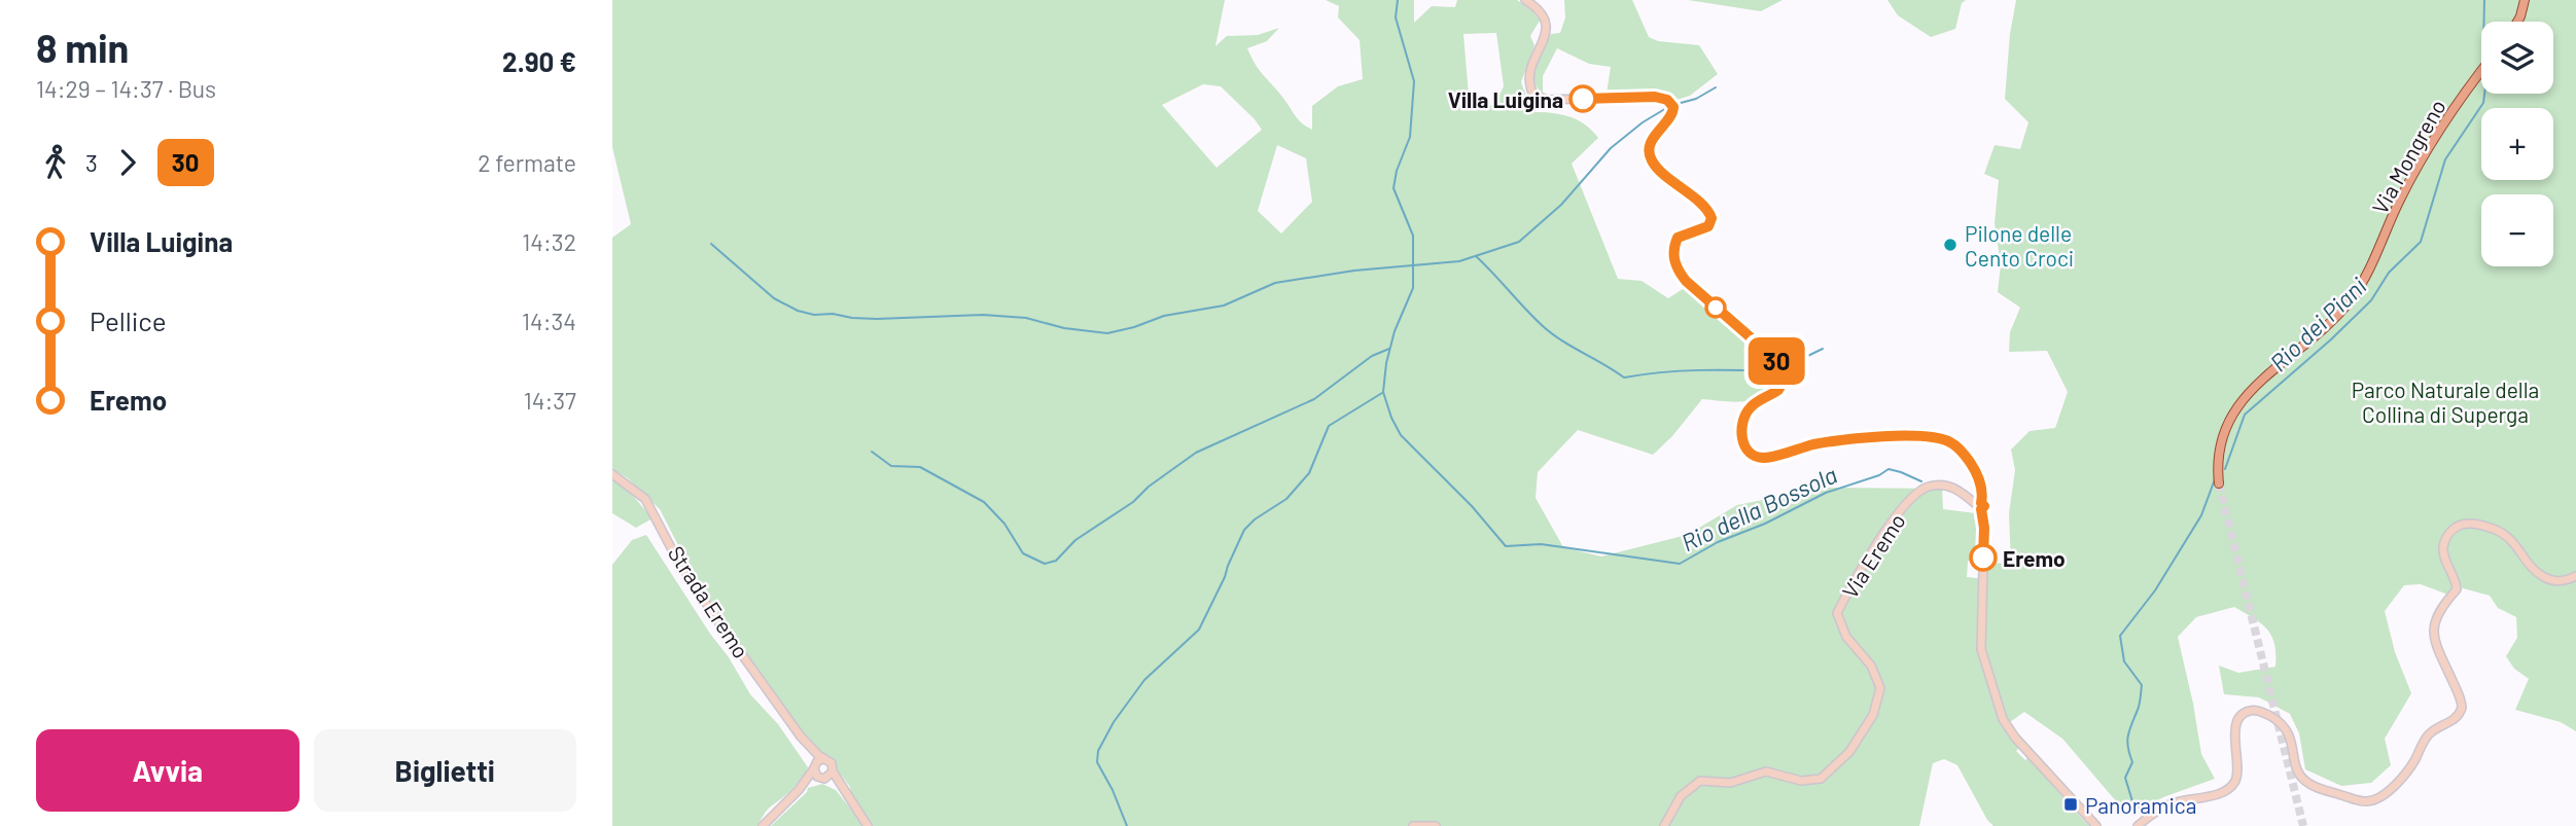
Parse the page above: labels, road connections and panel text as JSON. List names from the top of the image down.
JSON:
{
  "streets": {
    "main road": ["Via Mongreno", "Via Eremo", "Strada Eremo"]
  },
  "water": ["Rio dei Piani", "Rio della Bossola"],
  "parks": ["Parco Naturale della Collina di Superga"],
  "places": {
    "other": ["Villa Luigina", "Pilone delle Cento Croci", "Eremo"],
    "transit": ["Panoramica"]
  },
  "lines": ["bus line 30"],
  "page": {
    "heading": ["8 min", "14:29 – 14:37 · Bus", "2.90 €"],
    "on_map": "30",
    "map_buttons": ["+", "−"],
    "legs": ["3", "30", "2 fermate"],
    "list": [
      {
        "name": "Villa Luigina",
        "value": "14:32"
      },
      {
        "name": "Pellice",
        "value": "14:34"
      },
      {
        "name": "Eremo",
        "value": "14:37"
      }
    ],
    "buttons": ["Avvia", "Biglietti"]
  }
}
